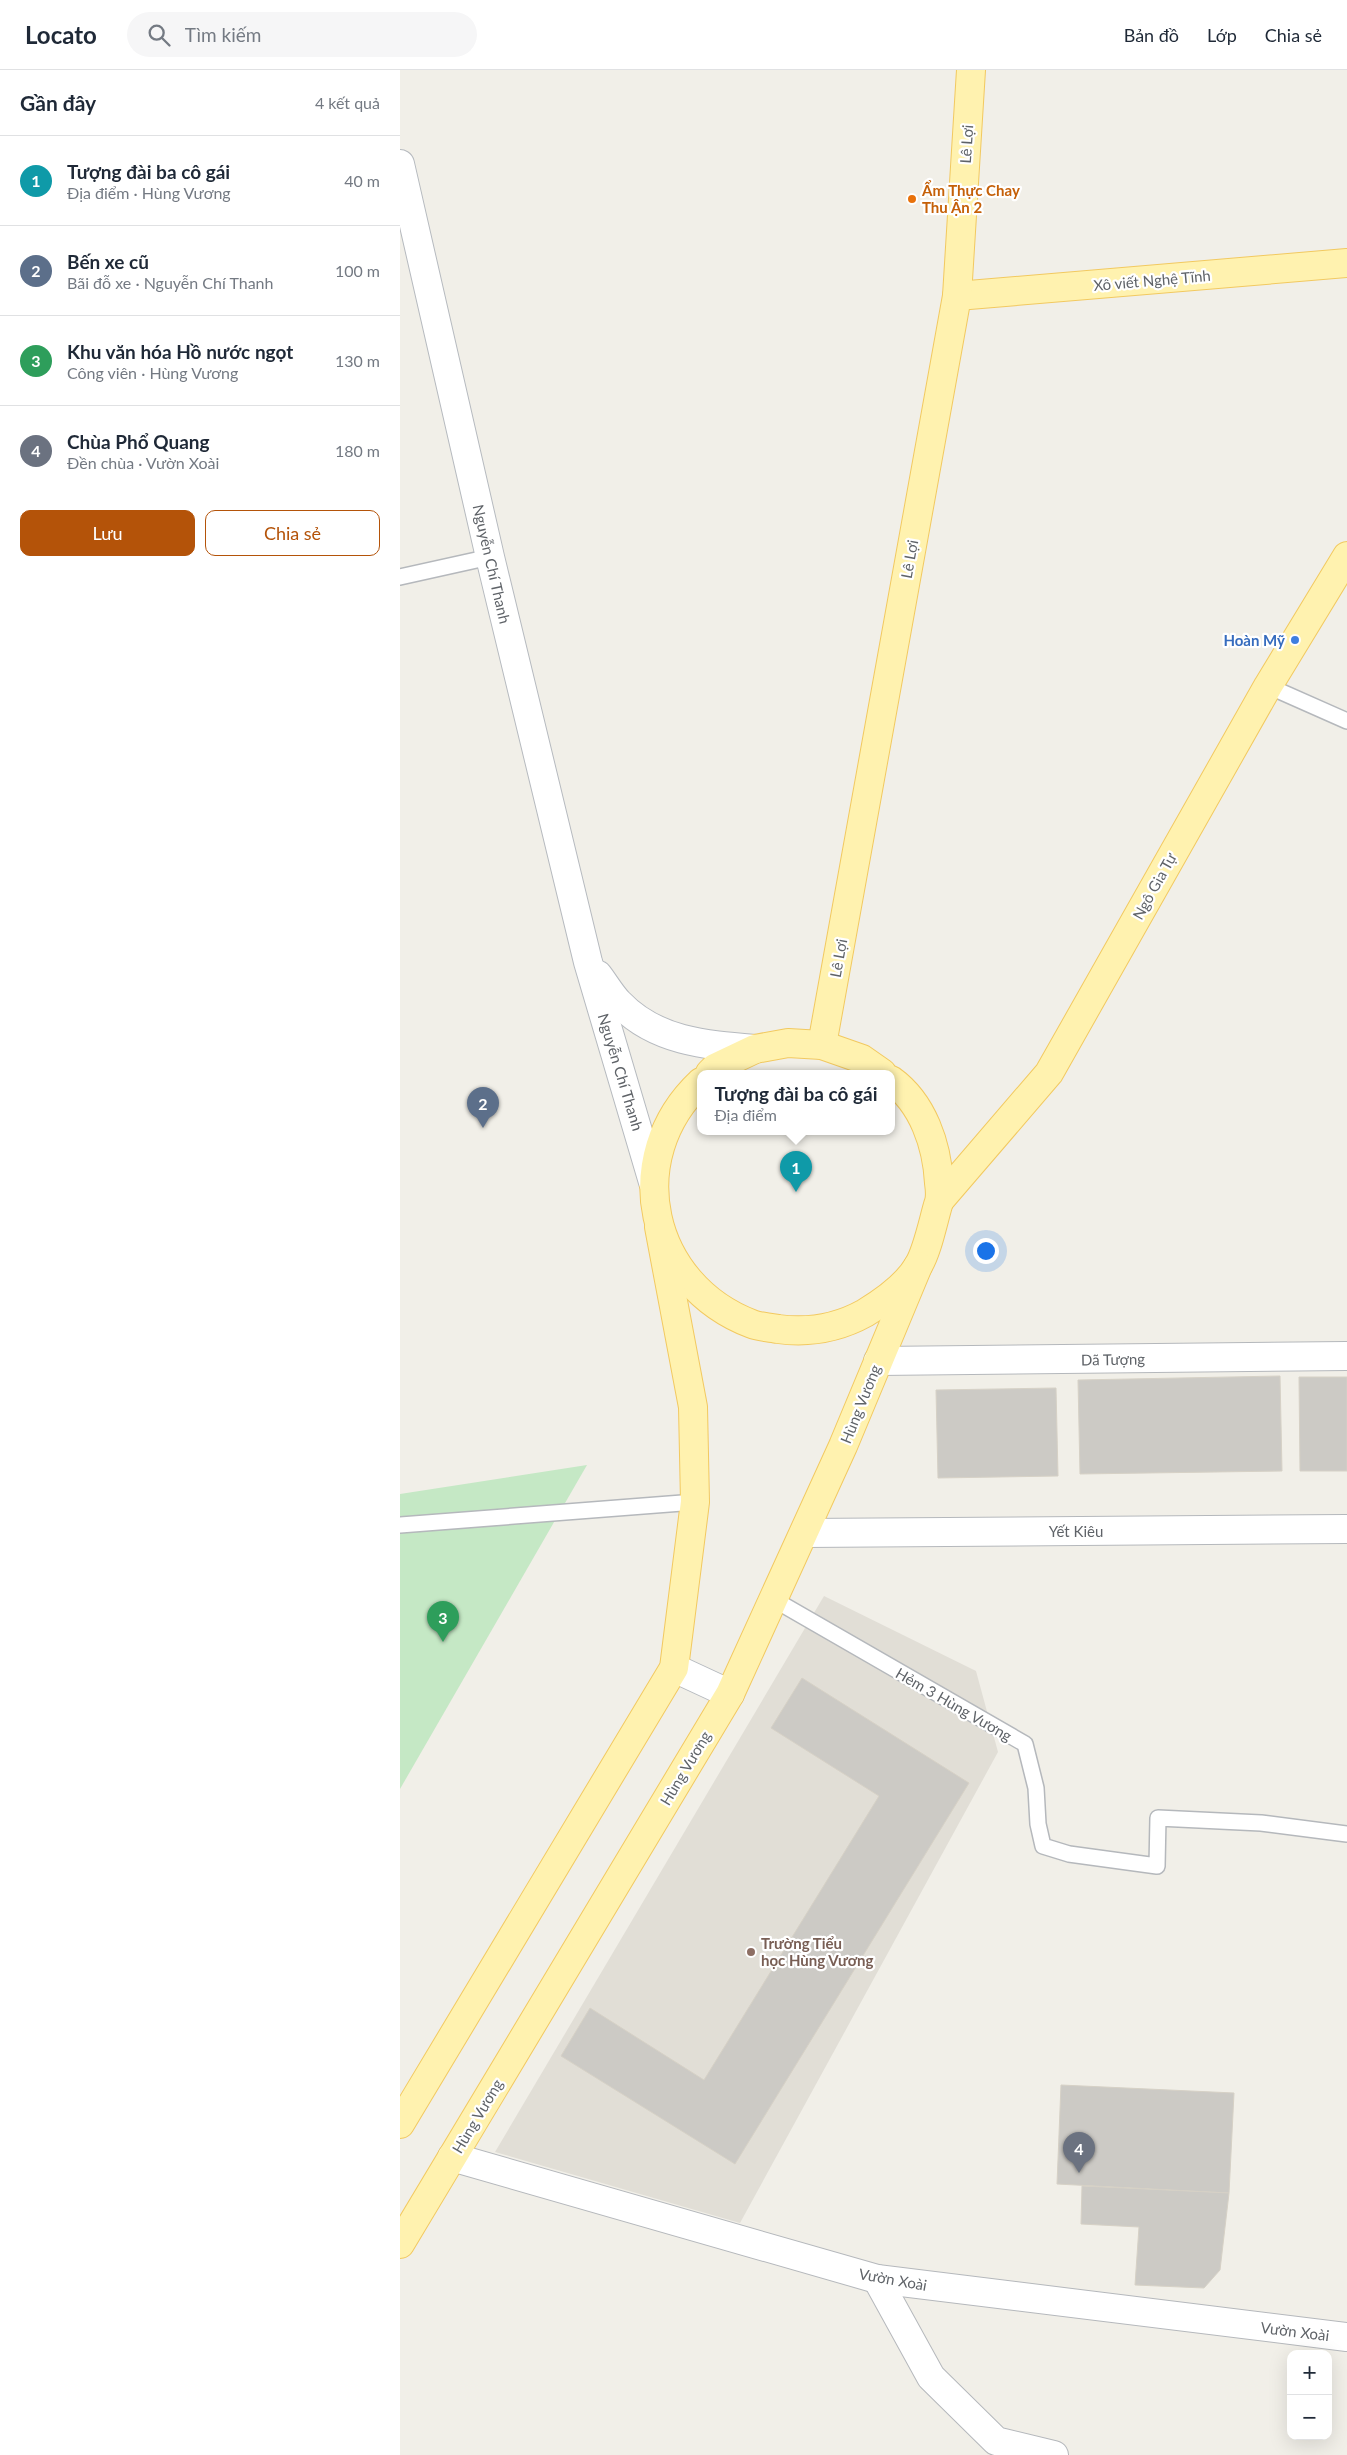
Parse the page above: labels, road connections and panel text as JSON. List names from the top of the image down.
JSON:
{
  "streets": {
    "main road": [
      "Lê Lợi",
      "Xô viết Nghệ Tĩnh",
      "Ngô Gia Tự",
      "Hùng Vương"
    ],
    "street": [
      "Nguyễn Chí Thanh",
      "Dã Tượng",
      "Yết Kiêu",
      "Vườn Xoài"
    ],
    "lane": ["Hẻm 3 Hùng Vương"]
  },
  "crossings": [
    ["Lê Lợi", "Xô viết Nghệ Tĩnh"],
    ["Ngô Gia Tự", "Hùng Vương"],
    ["Dã Tượng", "Hùng Vương"],
    ["Hùng Vương", "Yết Kiêu"],
    ["Hùng Vương", "Hẻm 3 Hùng Vương"],
    ["Hùng Vương", "Vườn Xoài"]
  ],
  "places": ["Ẩm Thực Chay Thu Ận 2", "Hoàn Mỹ", "Trường Tiểu học Hùng Vương"],
  "page": {
    "header": "Locato",
    "search": "Tìm kiếm",
    "nav": ["Bản đồ", "Lớp", "Chia sẻ"],
    "heading": ["Gần đây", "4 kết quả"],
    "list": [
      {
        "mark": "1",
        "name": "Tượng đài ba cô gái",
        "note": "Địa điểm · Hùng Vương",
        "value": "40 m"
      },
      {
        "mark": "2",
        "name": "Bến xe cũ",
        "note": "Bãi đỗ xe · Nguyễn Chí Thanh",
        "value": "100 m"
      },
      {
        "mark": "3",
        "name": "Khu văn hóa Hồ nước ngọt",
        "note": "Công viên · Hùng Vương",
        "value": "130 m"
      },
      {
        "mark": "4",
        "name": "Chùa Phổ Quang",
        "note": "Đền chùa · Vườn Xoài",
        "value": "180 m"
      }
    ],
    "buttons": ["Lưu", "Chia sẻ"],
    "popup": ["Tượng đài ba cô gái", "Địa điểm"],
    "pins": [
      "2",
      "1",
      "3",
      "4"
    ],
    "map_buttons": ["+", "−"]
  }
}
